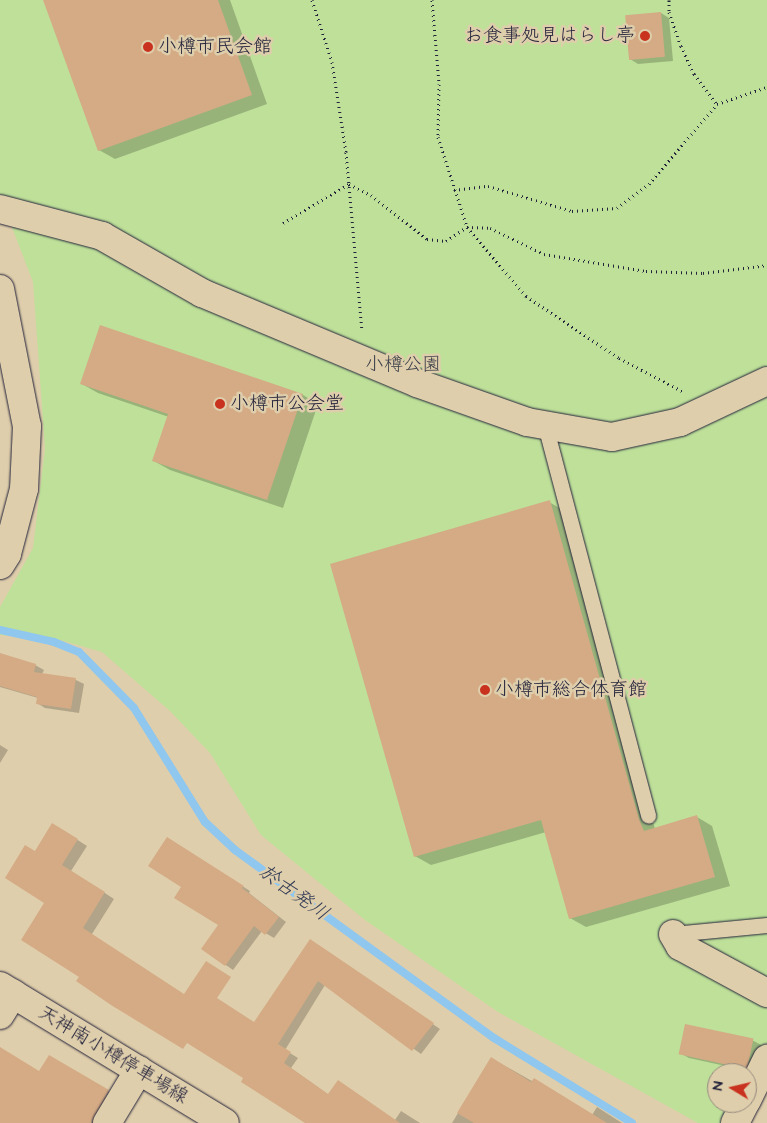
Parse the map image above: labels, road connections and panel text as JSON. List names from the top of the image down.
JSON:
{
  "streets": {
    "street": ["天神南小樽停車場線"]
  },
  "water": ["於古発川"],
  "parks": ["小樽公園"],
  "places": [
    "お食事処見はらし亭",
    "小樽市民会館",
    "小樽市公会堂",
    "小樽市総合体育館"
  ],
  "north": "left"
}
